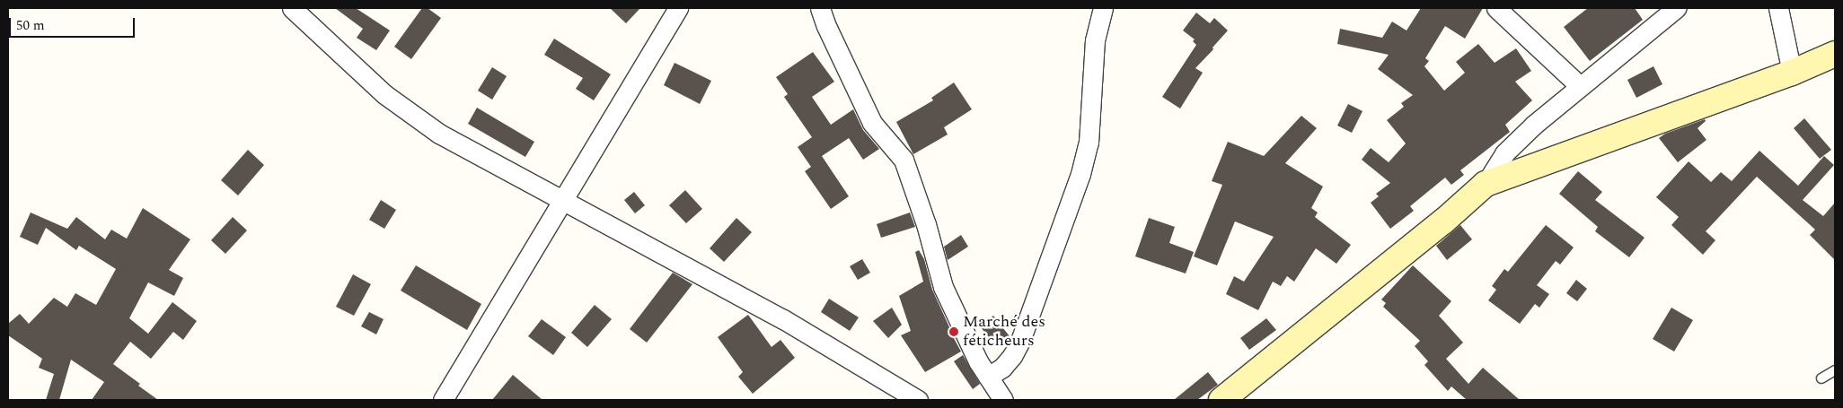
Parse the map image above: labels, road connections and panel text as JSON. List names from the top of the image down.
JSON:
{
  "places": ["Marché des féticheurs"],
  "scale_bar": "50 m"
}
